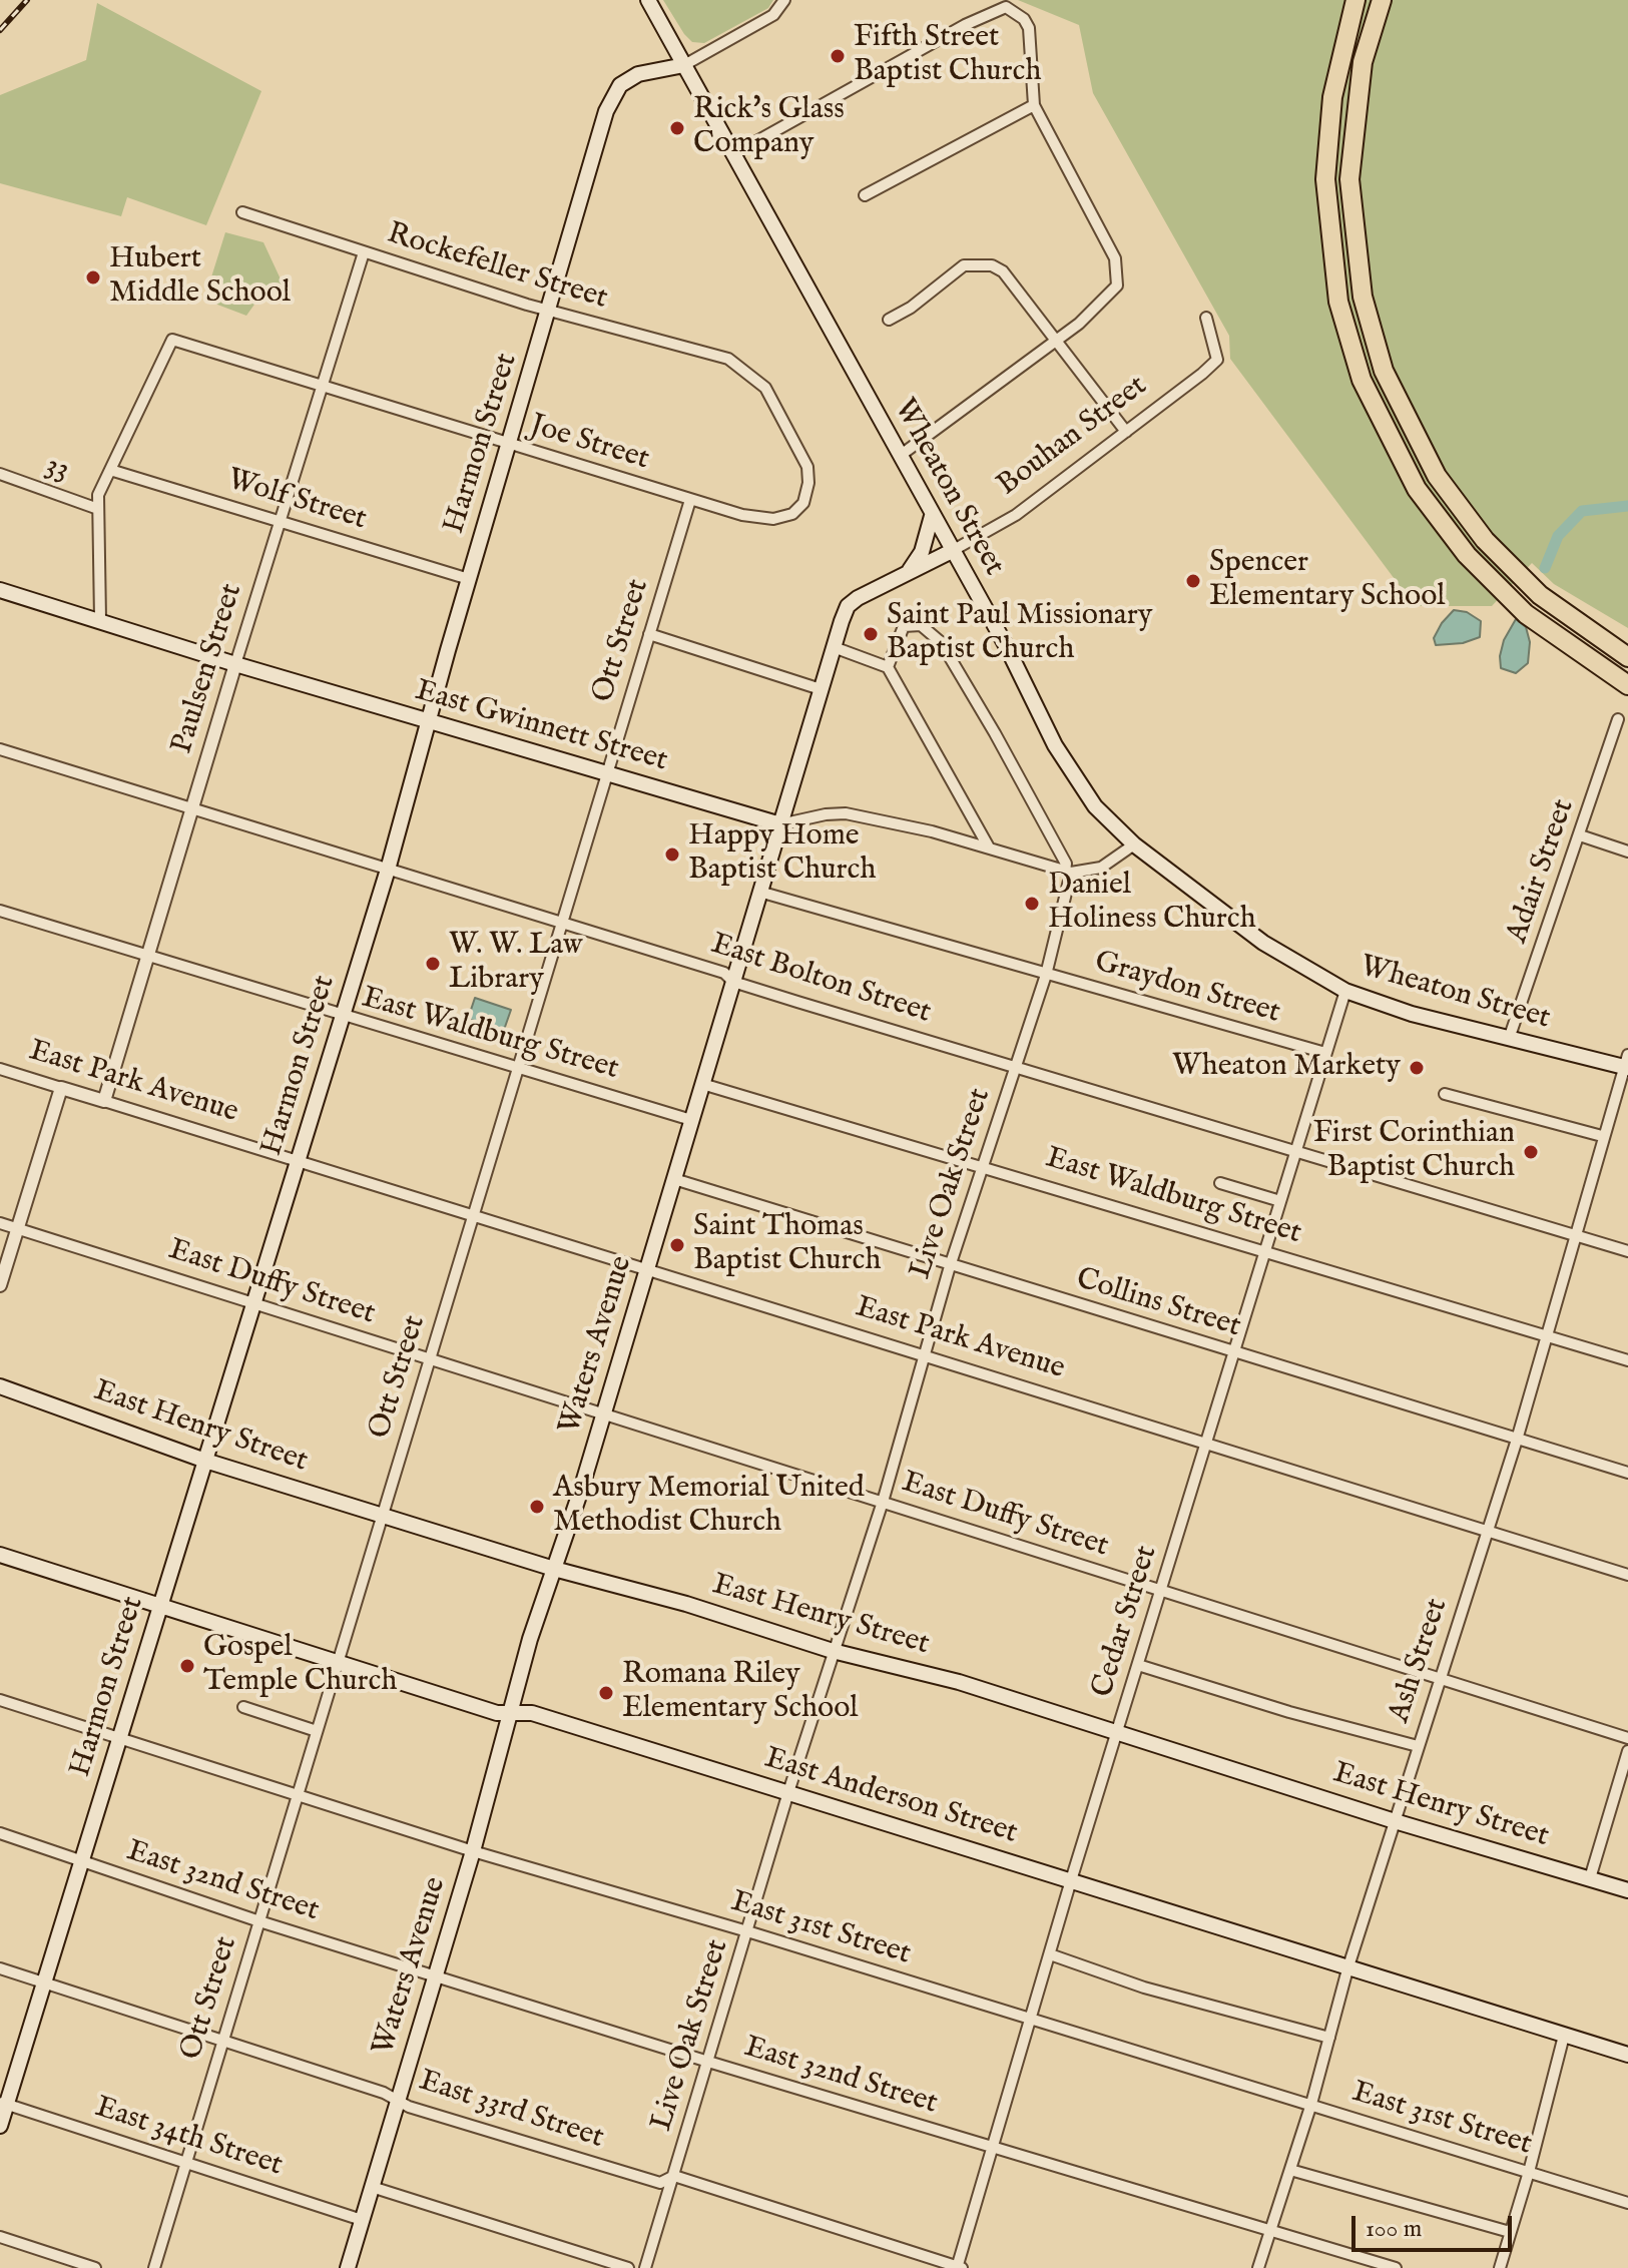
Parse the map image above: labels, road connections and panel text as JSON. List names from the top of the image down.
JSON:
{
  "streets": {
    "main road": [
      "Bouhan Street",
      "Harmon Street",
      "Wheaton Street",
      "East Gwinnett Street",
      "Waters Avenue",
      "East Henry Street",
      "East Anderson Street"
    ],
    "street": [
      "Rockefeller Street",
      "Joe Street",
      "33",
      "Wolf Street",
      "Ott Street",
      "Paulsen Street",
      "Adair Street",
      "East Bolton Street",
      "Graydon Street",
      "East Waldburg Street",
      "East Park Avenue",
      "Live Oak Street",
      "East Duffy Street",
      "Collins Street",
      "Cedar Street",
      "Ash Street",
      "East 32nd Street",
      "East 31st Street",
      "East 33rd Street",
      "East 34th Street"
    ]
  },
  "crossings": [
    ["Rockefeller Street", "Harmon Street"],
    ["Rockefeller Street", "Joe Street"],
    ["Rockefeller Street", "Paulsen Street"],
    ["Bouhan Street", "Wheaton Street"],
    ["Bouhan Street", "Waters Avenue"],
    ["Harmon Street", "Joe Street"],
    ["Harmon Street", "Wheaton Street"],
    ["Harmon Street", "Wolf Street"],
    ["Harmon Street", "East Gwinnett Street"],
    ["Harmon Street", "East Bolton Street"],
    ["Harmon Street", "East Waldburg Street"],
    ["Harmon Street", "East Park Avenue"],
    ["Harmon Street", "East Duffy Street"],
    ["Harmon Street", "East Henry Street"],
    ["Harmon Street", "East Anderson Street"],
    ["Harmon Street", "East 32nd Street"],
    ["Harmon Street", "East 31st Street"],
    ["Harmon Street", "East 33rd Street"],
    ["Harmon Street", "East 34th Street"],
    ["Joe Street", "Wolf Street"],
    ["Joe Street", "Ott Street"],
    ["Joe Street", "Paulsen Street"],
    ["Wheaton Street", "Adair Street"],
    ["Wheaton Street", "Cedar Street"],
    ["Wheaton Street", "Ash Street"],
    ["Wolf Street", "Paulsen Street"],
    ["Ott Street", "East Gwinnett Street"],
    ["Ott Street", "East Bolton Street"],
    ["Ott Street", "East Waldburg Street"],
    ["Ott Street", "East Park Avenue"],
    ["Ott Street", "East Duffy Street"],
    ["Ott Street", "East Henry Street"],
    ["Ott Street", "East Anderson Street"],
    ["Ott Street", "East 32nd Street"],
    ["Ott Street", "East 31st Street"],
    ["Ott Street", "East 33rd Street"],
    ["Ott Street", "East 34th Street"],
    ["Paulsen Street", "East Gwinnett Street"],
    ["Paulsen Street", "East Bolton Street"],
    ["Paulsen Street", "East Waldburg Street"],
    ["Paulsen Street", "East Park Avenue"],
    ["East Gwinnett Street", "Live Oak Street"],
    ["East Gwinnett Street", "Waters Avenue"],
    ["East Bolton Street", "Live Oak Street"],
    ["East Bolton Street", "Waters Avenue"],
    ["East Bolton Street", "Cedar Street"],
    ["East Bolton Street", "Ash Street"],
    ["Graydon Street", "Live Oak Street"],
    ["Graydon Street", "Waters Avenue"],
    ["Graydon Street", "Cedar Street"],
    ["East Waldburg Street", "Live Oak Street"],
    ["East Waldburg Street", "Waters Avenue"],
    ["East Waldburg Street", "Cedar Street"],
    ["East Waldburg Street", "Ash Street"],
    ["East Park Avenue", "Live Oak Street"],
    ["East Park Avenue", "Waters Avenue"],
    ["East Park Avenue", "Cedar Street"],
    ["East Park Avenue", "Ash Street"],
    ["Live Oak Street", "East Duffy Street"],
    ["Live Oak Street", "Collins Street"],
    ["Live Oak Street", "East Henry Street"],
    ["Live Oak Street", "East Anderson Street"],
    ["Live Oak Street", "East 32nd Street"],
    ["Live Oak Street", "East 31st Street"],
    ["Live Oak Street", "East 33rd Street"],
    ["East Duffy Street", "Waters Avenue"],
    ["East Duffy Street", "Cedar Street"],
    ["East Duffy Street", "Ash Street"],
    ["Collins Street", "Waters Avenue"],
    ["Collins Street", "Cedar Street"],
    ["Collins Street", "Ash Street"],
    ["Waters Avenue", "East Henry Street"],
    ["Waters Avenue", "East Anderson Street"],
    ["Waters Avenue", "East 32nd Street"],
    ["Waters Avenue", "East 31st Street"],
    ["Waters Avenue", "East 33rd Street"],
    ["Waters Avenue", "East 34th Street"],
    ["East Henry Street", "Cedar Street"],
    ["East Henry Street", "Ash Street"],
    ["Cedar Street", "East Anderson Street"],
    ["Cedar Street", "East 32nd Street"],
    ["Cedar Street", "East 31st Street"],
    ["Cedar Street", "East 33rd Street"],
    ["Ash Street", "East Anderson Street"],
    ["Ash Street", "East 32nd Street"],
    ["Ash Street", "East 31st Street"]
  ],
  "places": [
    "Fifth Street Baptist Church",
    "Rick's Glass Company",
    "Hubert Middle School",
    "Spencer Elementary School",
    "Saint Paul Missionary Baptist Church",
    "Happy Home Baptist Church",
    "Daniel Holiness Church",
    "W. W. Law Library",
    "Wheaton Markety",
    "First Corinthian Baptist Church",
    "Saint Thomas Baptist Church",
    "Asbury Memorial United Methodist Church",
    "Gospel Temple Church",
    "Romana Riley Elementary School"
  ],
  "scale_bar": "100 m"
}
